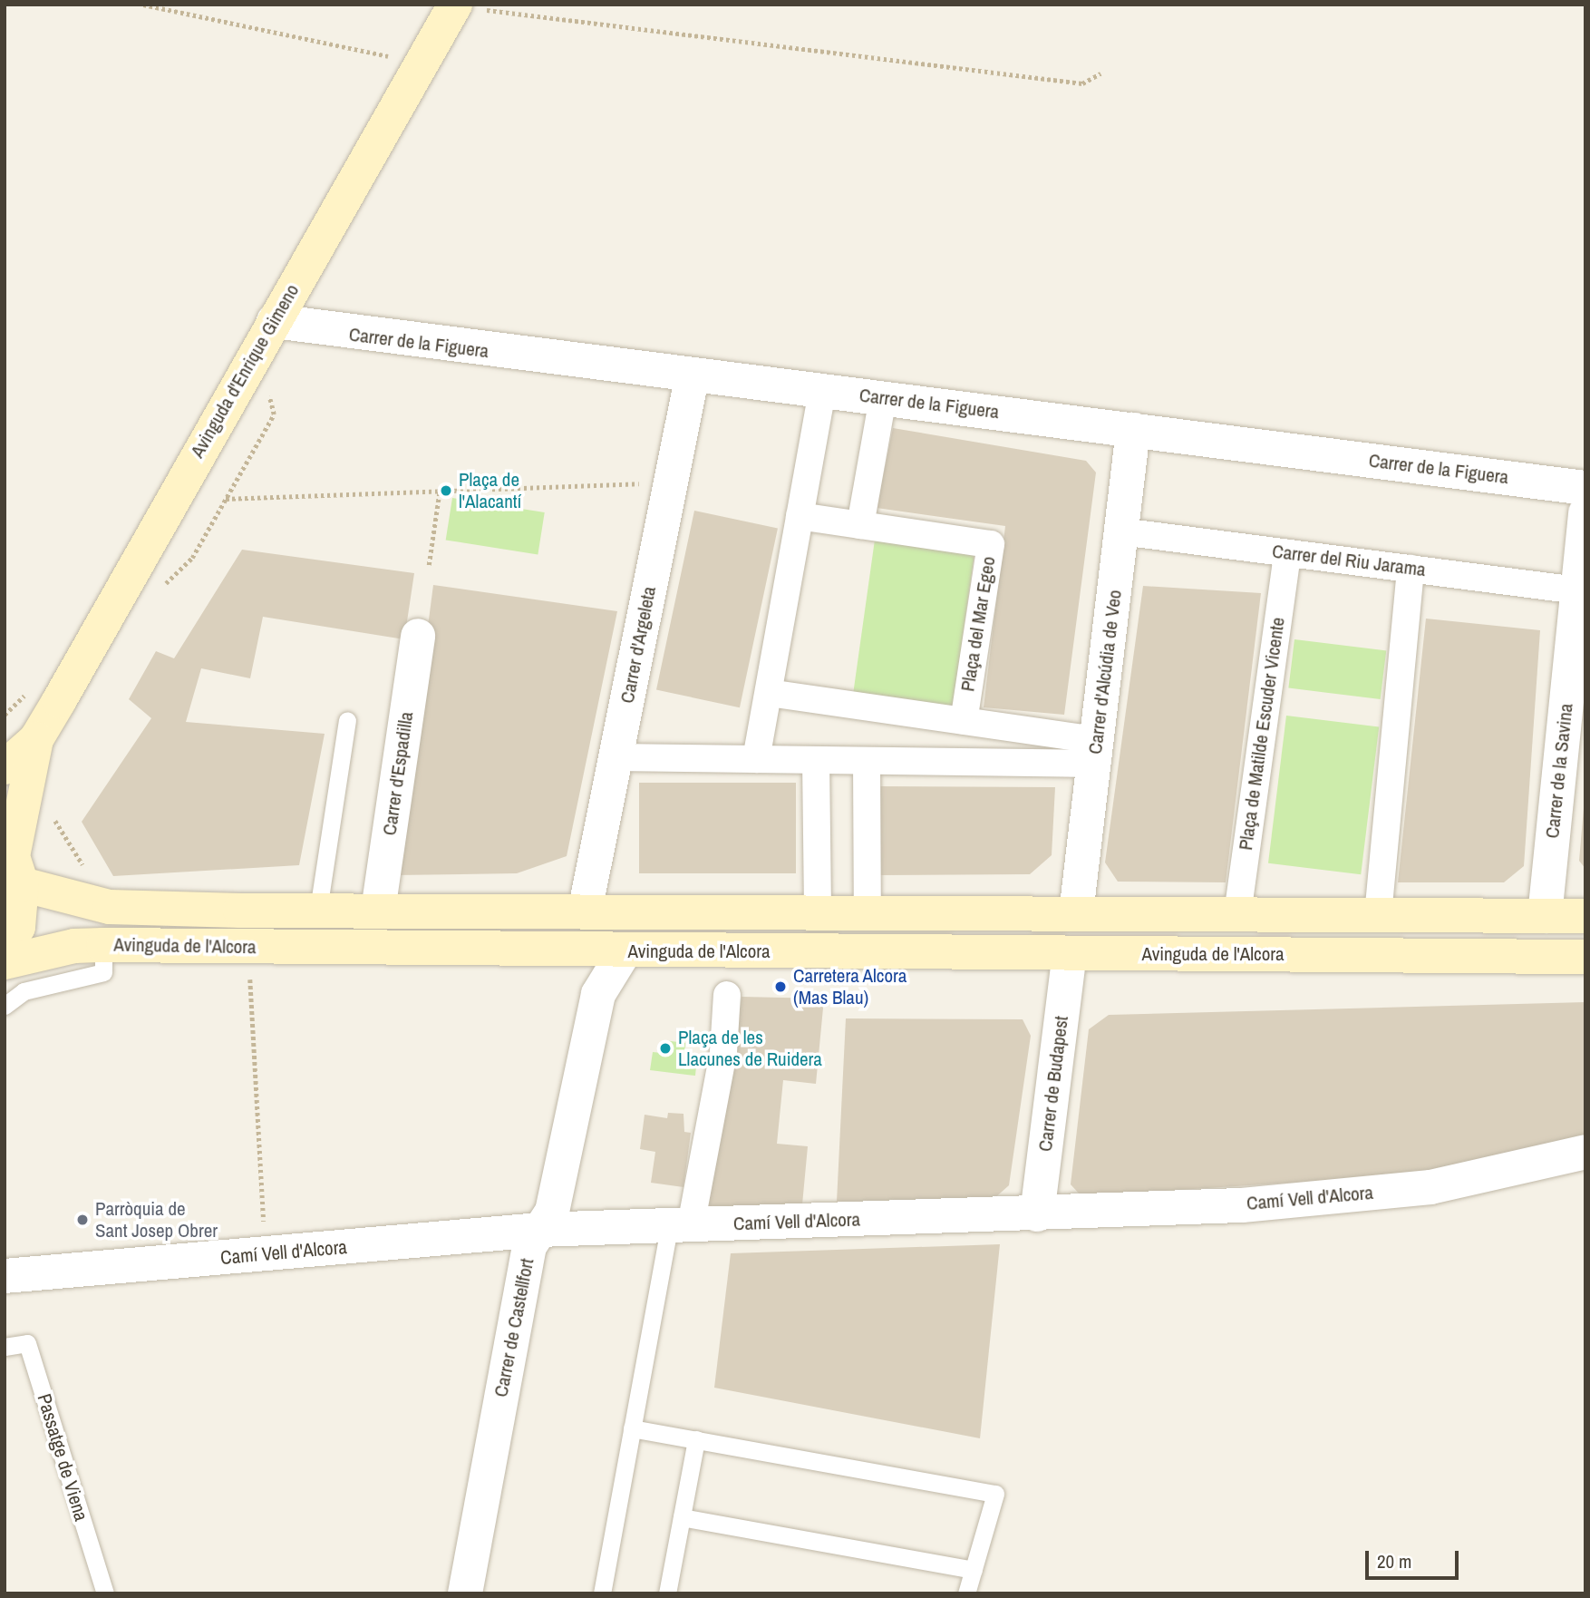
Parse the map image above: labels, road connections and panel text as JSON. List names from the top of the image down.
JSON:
{
  "streets": {
    "main road": ["Avinguda d'Enrique Gimeno", "Avinguda de l'Alcora"],
    "street": [
      "Carrer de la Figuera",
      "Carrer del Riu Jarama",
      "Plaça del Mar Egeo",
      "Carrer d'Argeleta",
      "Carrer d'Alcúdia de Veo",
      "Plaça de Matilde Escuder Vicente",
      "Carrer de la Savina",
      "Carrer d'Espadilla",
      "Carrer de Budapest",
      "Camí Vell d'Alcora",
      "Carrer de Castellfort"
    ],
    "lane": ["Passatge de Viena"]
  },
  "crossings": [
    ["Carrer de la Figuera", "Avinguda d'Enrique Gimeno"],
    ["Carrer de la Figuera", "Carrer d'Argeleta"],
    ["Carrer de la Figuera", "Carrer d'Alcúdia de Veo"],
    ["Avinguda d'Enrique Gimeno", "Avinguda de l'Alcora"],
    ["Carrer del Riu Jarama", "Carrer d'Alcúdia de Veo"],
    ["Carrer del Riu Jarama", "Plaça de Matilde Escuder Vicente"],
    ["Carrer del Riu Jarama", "Carrer de la Savina"],
    ["Carrer d'Argeleta", "Avinguda de l'Alcora"],
    ["Carrer d'Alcúdia de Veo", "Avinguda de l'Alcora"],
    ["Plaça de Matilde Escuder Vicente", "Avinguda de l'Alcora"],
    ["Carrer de la Savina", "Avinguda de l'Alcora"],
    ["Carrer d'Espadilla", "Avinguda de l'Alcora"],
    ["Avinguda de l'Alcora", "Carrer de Budapest"],
    ["Avinguda de l'Alcora", "Carrer de Castellfort"],
    ["Carrer de Budapest", "Camí Vell d'Alcora"],
    ["Camí Vell d'Alcora", "Carrer de Castellfort"]
  ],
  "places": [
    "Plaça de l'Alacantí",
    "Carretera Alcora (Mas Blau)",
    "Plaça de les Llacunes de Ruidera",
    "Parròquia de Sant Josep Obrer"
  ],
  "scale_bar": "20 m"
}
